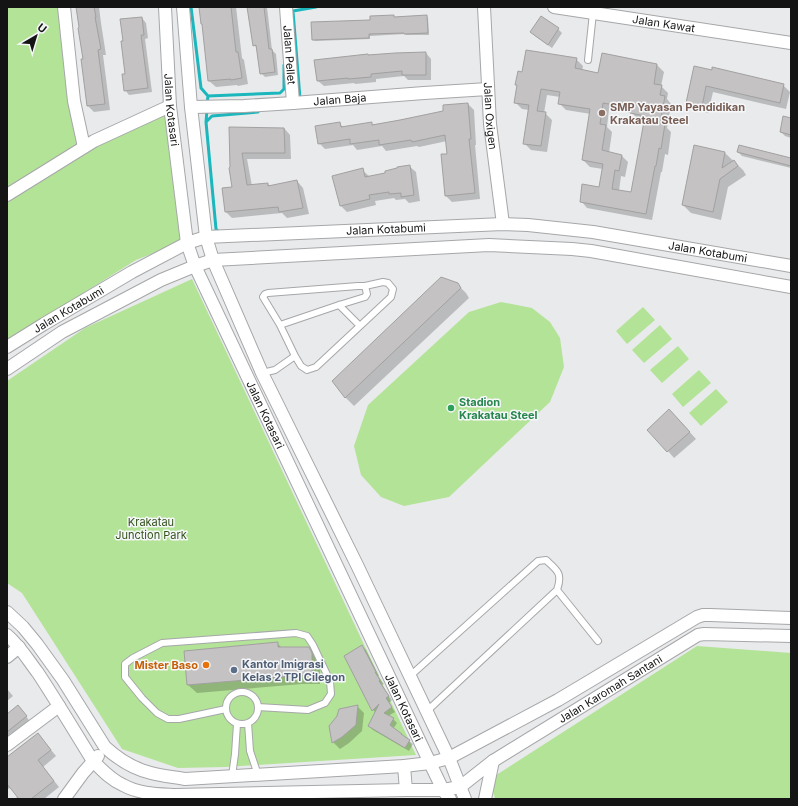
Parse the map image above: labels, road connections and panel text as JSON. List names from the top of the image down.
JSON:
{
  "streets": {
    "street": [
      "Jalan Kawat",
      "Jalan Pellet",
      "Jalan Baja",
      "Jalan Kotasari",
      "Jalan Oxigen",
      "Jalan Kotabumi",
      "Jalan Karomah Santani"
    ]
  },
  "crossings": [
    ["Jalan Pellet", "Jalan Baja"],
    ["Jalan Baja", "Jalan Kotasari"],
    ["Jalan Baja", "Jalan Oxigen"],
    ["Jalan Kotasari", "Jalan Kotabumi"],
    ["Jalan Kotasari", "Jalan Karomah Santani"],
    ["Jalan Oxigen", "Jalan Kotabumi"]
  ],
  "parks": ["Krakatau Junction Park"],
  "places": [
    "SMP Yayasan Pendidikan Krakatau Steel",
    "Stadion Krakatau Steel",
    "Mister Baso",
    "Kantor Imigrasi Kelas 2 TPI Cilegon"
  ],
  "north": "top right"
}
